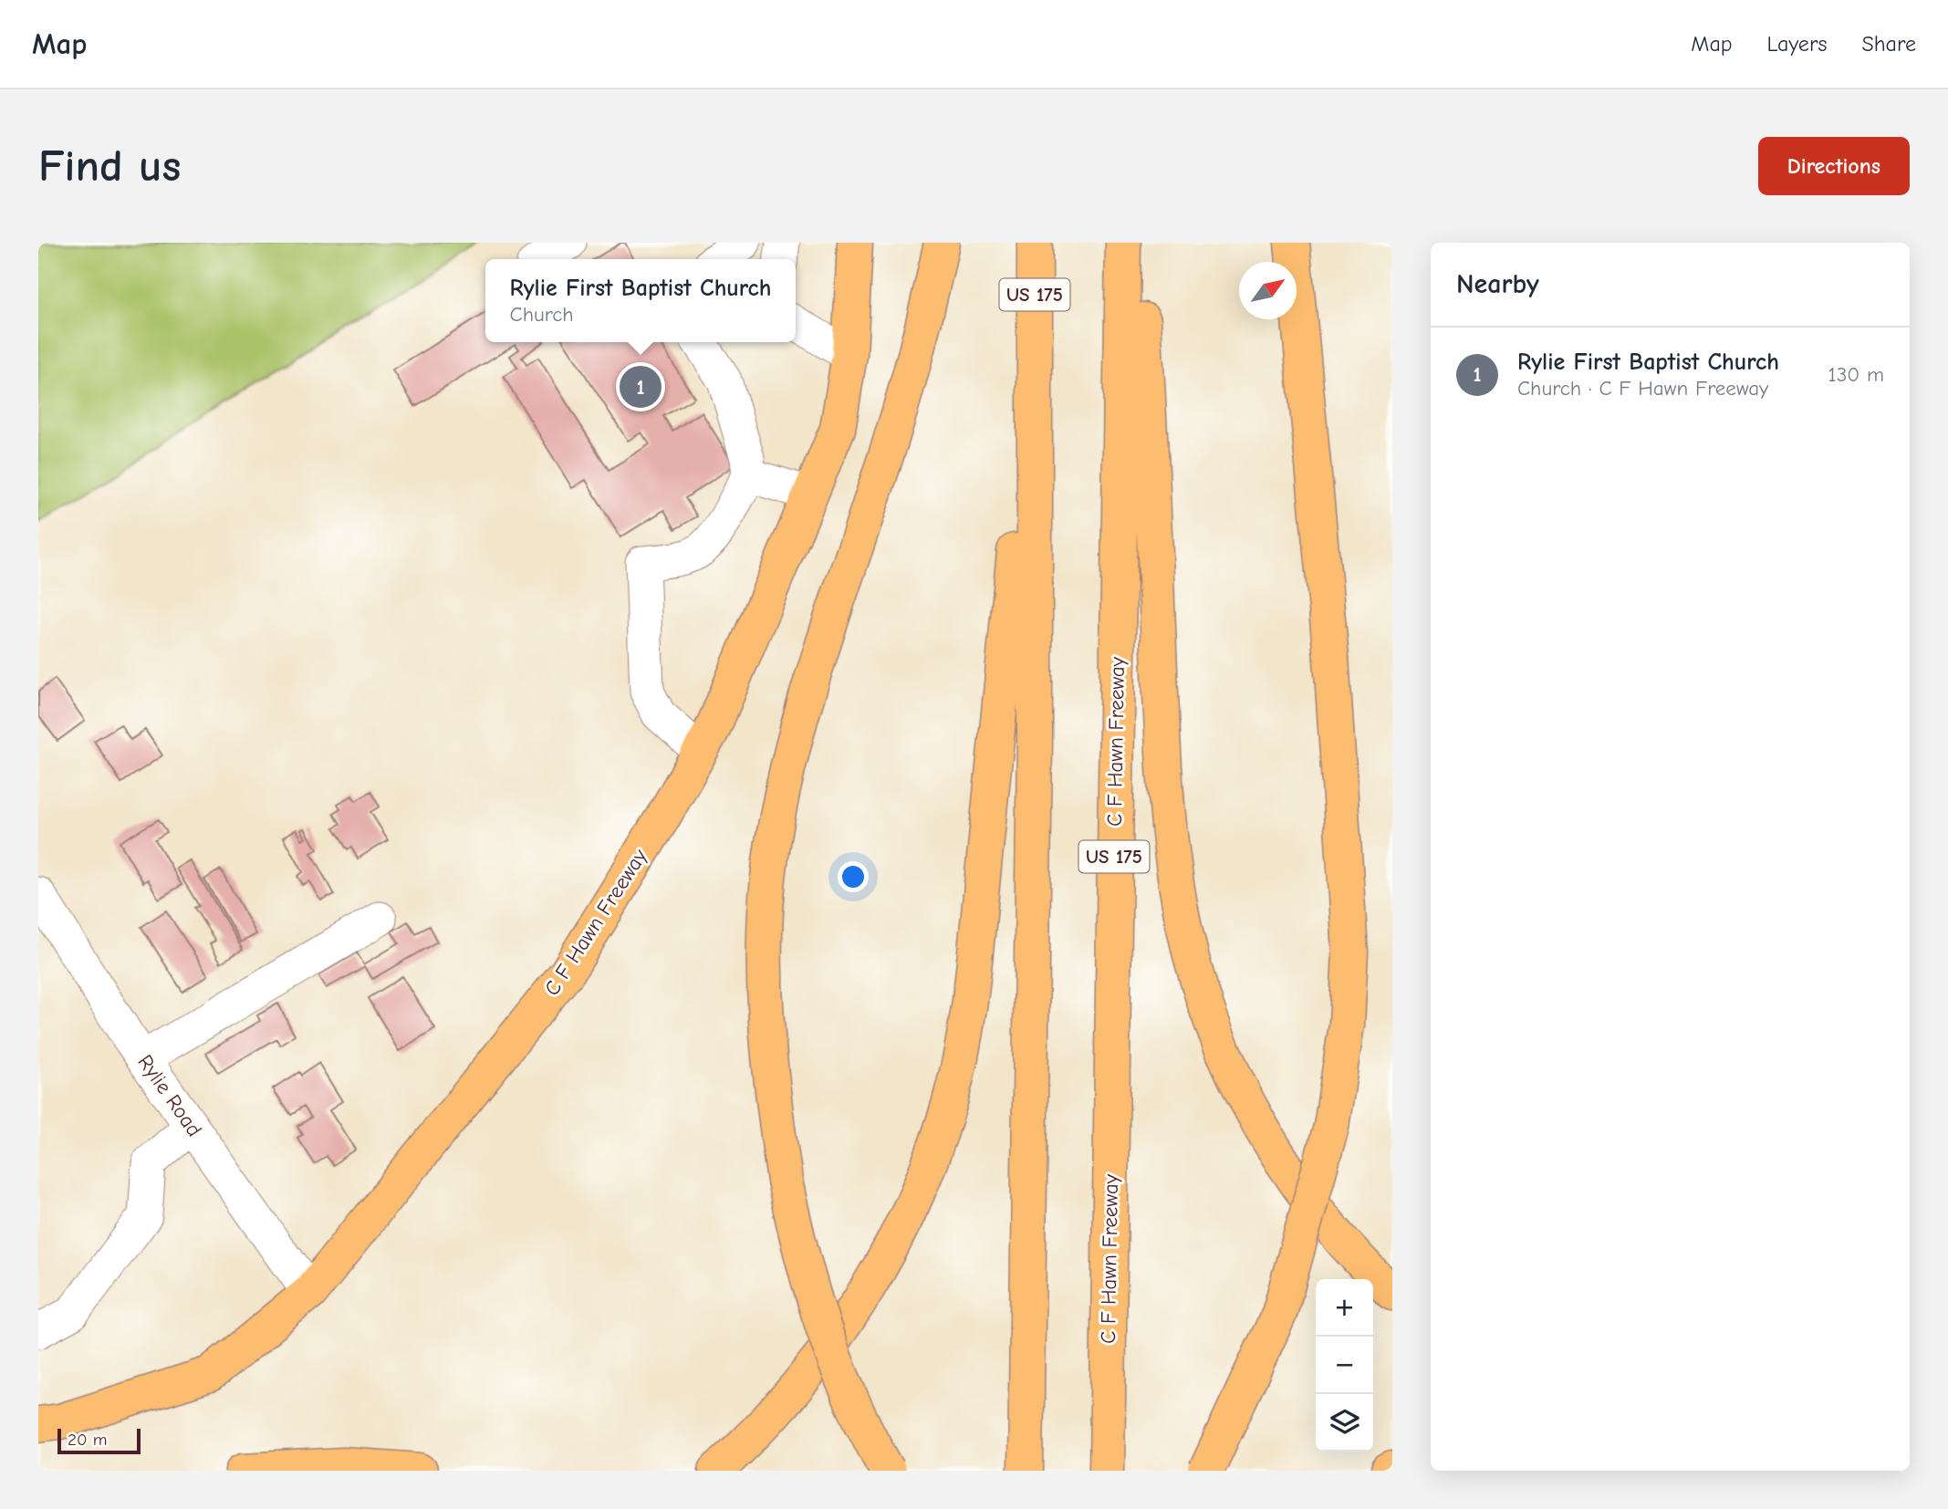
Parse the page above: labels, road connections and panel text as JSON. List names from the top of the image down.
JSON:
{
  "streets": {
    "main road": ["US 175", "C F Hawn Freeway"],
    "street": ["Rylie Road"]
  },
  "crossings": [
    ["C F Hawn Freeway", "Rylie Road"]
  ],
  "scale_bar": "20 m",
  "north": "top right",
  "page": {
    "header": "Map",
    "nav": ["Map", "Layers", "Share"],
    "buttons": "Directions",
    "title": "Find us",
    "heading": "Nearby",
    "popup": ["Rylie First Baptist Church", "Church"],
    "list": [
      {
        "mark": "1",
        "name": "Rylie First Baptist Church",
        "note": "Church · C F Hawn Freeway",
        "value": "130 m"
      }
    ],
    "pins": "1",
    "map_buttons": ["+", "−"],
    "scale": "20 m"
  }
}
